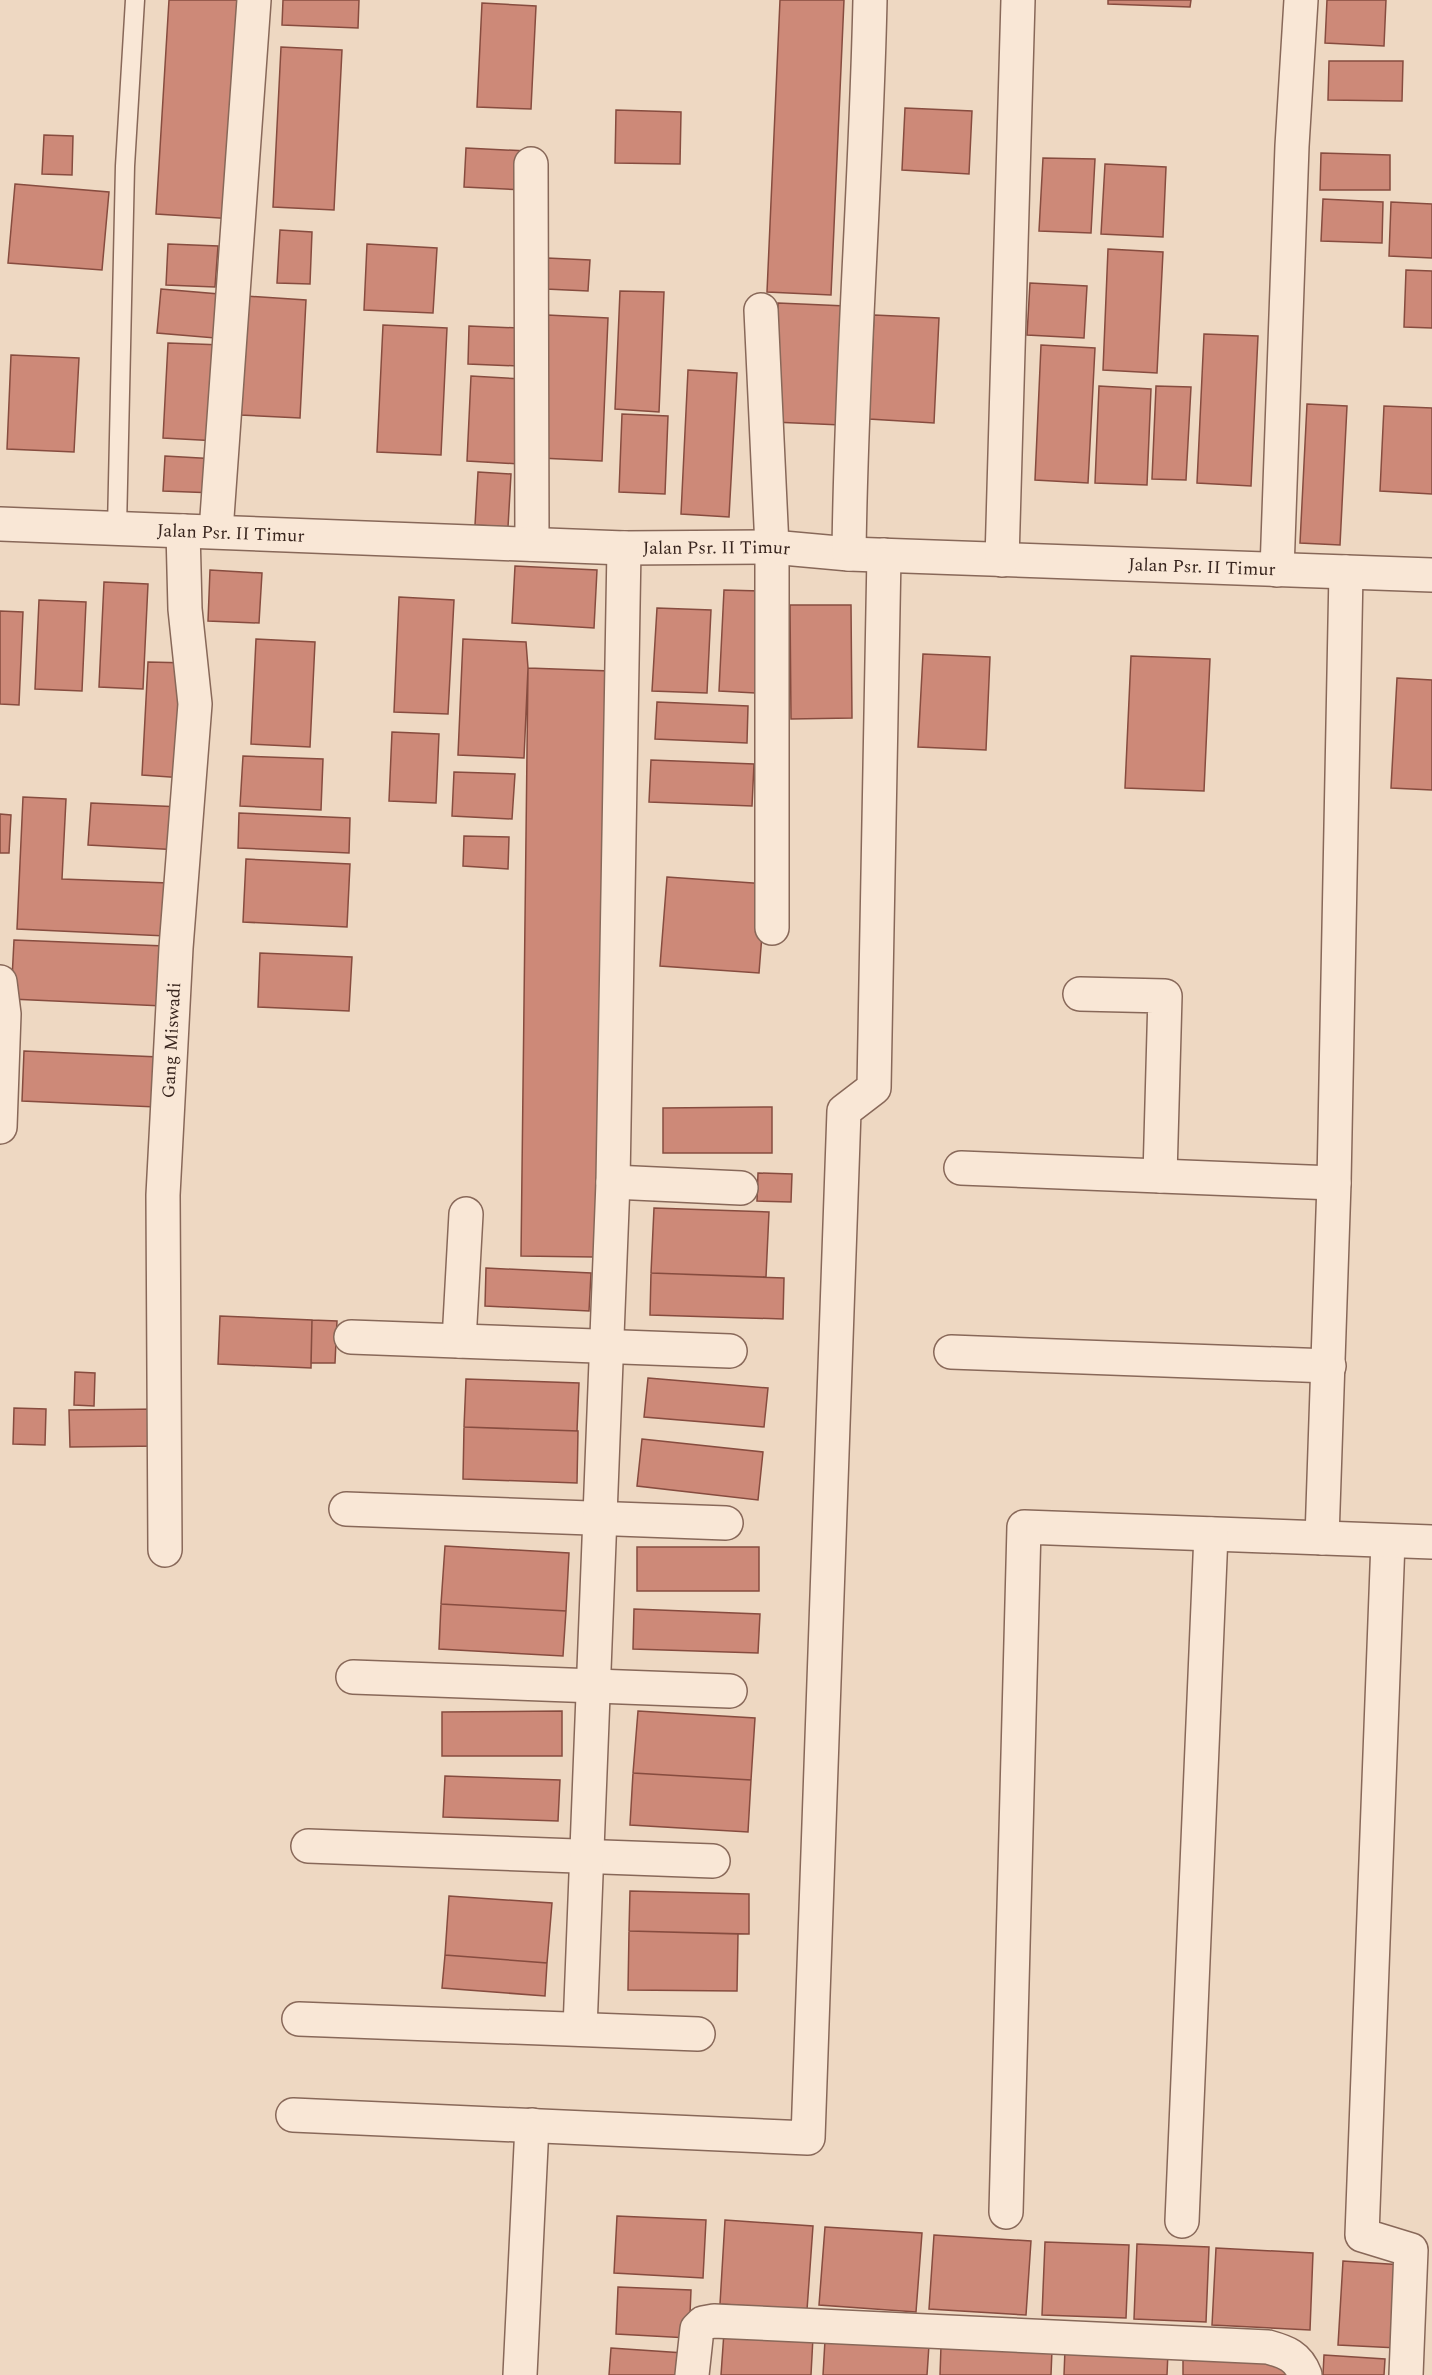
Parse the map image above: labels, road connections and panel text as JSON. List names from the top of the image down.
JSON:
{
  "streets": {
    "street": ["Jalan Psr. II Timur", "Gang Miswadi"]
  },
  "crossings": [
    ["Jalan Psr. II Timur", "Gang Miswadi"]
  ]
}
